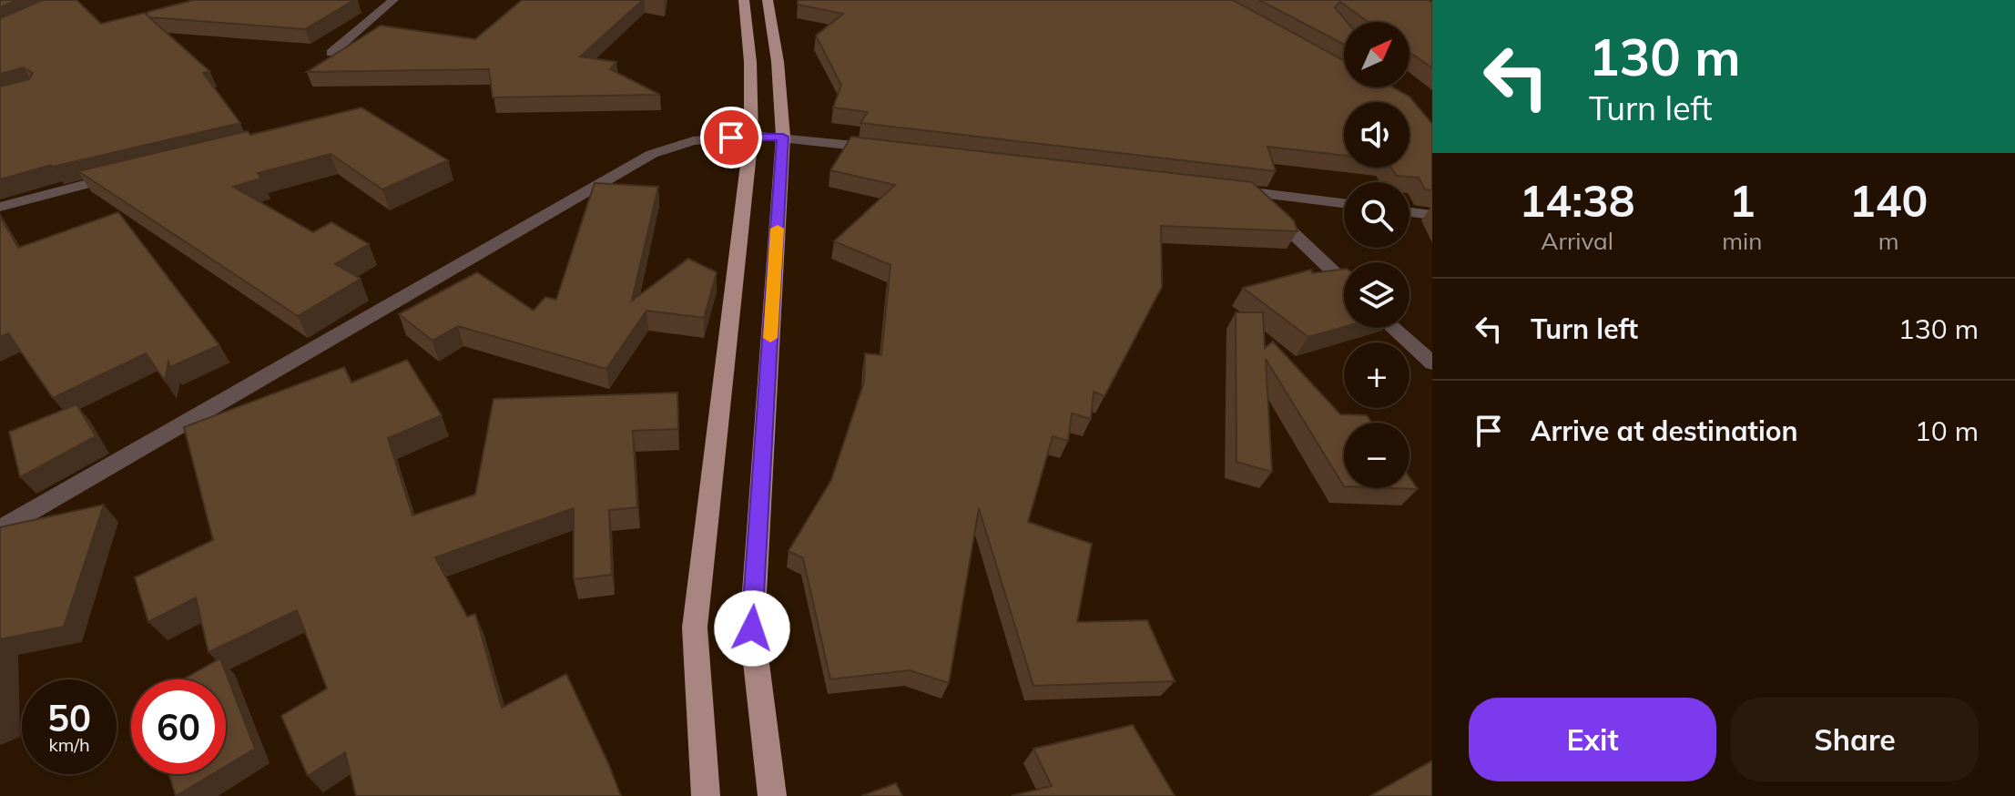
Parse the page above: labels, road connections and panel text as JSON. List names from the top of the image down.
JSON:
{
  "north": "top right",
  "page": {
    "turn": ["130 m", "Turn left"],
    "map_buttons": ["+", "−"],
    "eta": [
      "14:38",
      "Arrival",
      "1",
      "min",
      "140",
      "m"
    ],
    "list": [
      {
        "name": "Turn left",
        "value": "130 m"
      },
      {
        "name": "Arrive at destination",
        "value": "10 m"
      }
    ],
    "speed": "50 km/h",
    "limit": "60",
    "buttons": ["Exit", "Share"]
  }
}
